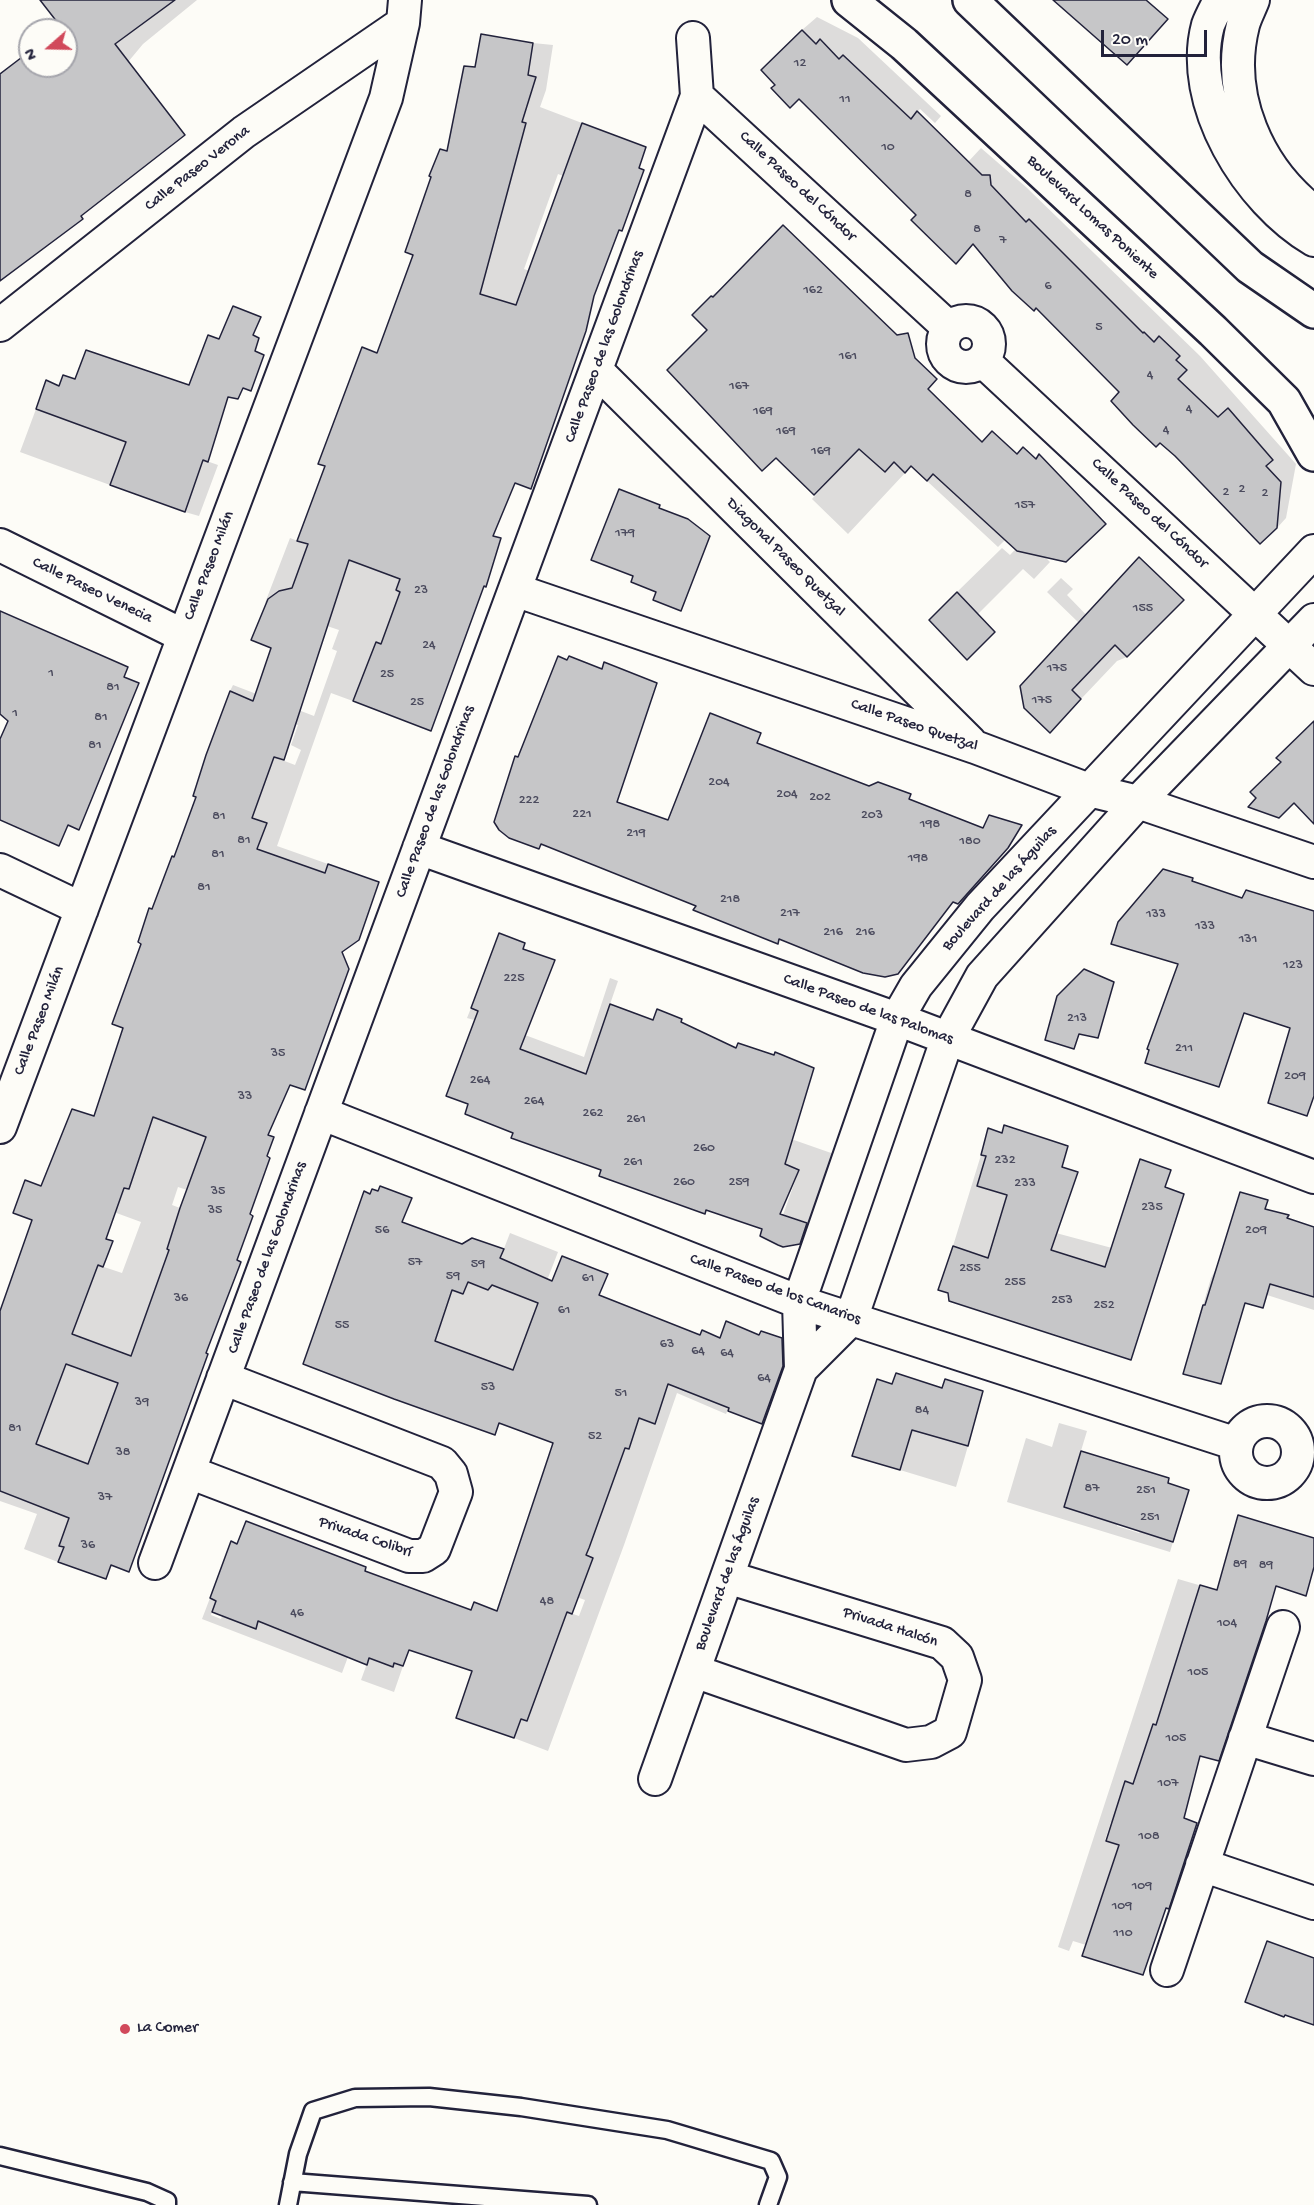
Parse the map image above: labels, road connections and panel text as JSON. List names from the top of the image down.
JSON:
{
  "streets": {
    "street": [
      "Calle Paseo Verona",
      "Calle Paseo del Cóndor",
      "Boulevard Lomas Poniente",
      "Calle Paseo de las Golondrinas",
      "Diagonal Paseo Quetzal",
      "Calle Paseo Milán",
      "Calle Paseo Venecia",
      "Calle Paseo Quetzal",
      "Boulevard de las Águilas",
      "Calle Paseo de las Palomas",
      "Calle Paseo de los Canarios",
      "Privada Colibrí",
      "Privada Halcón"
    ]
  },
  "crossings": [
    ["Calle Paseo Verona", "Calle Paseo Milán"],
    ["Calle Paseo del Cóndor", "Calle Paseo de las Golondrinas"],
    ["Calle Paseo del Cóndor", "Boulevard de las Águilas"],
    ["Calle Paseo de las Golondrinas", "Diagonal Paseo Quetzal"],
    ["Calle Paseo de las Golondrinas", "Calle Paseo Quetzal"],
    ["Calle Paseo de las Golondrinas", "Calle Paseo de las Palomas"],
    ["Calle Paseo de las Golondrinas", "Calle Paseo de los Canarios"],
    ["Calle Paseo de las Golondrinas", "Privada Colibrí"],
    ["Diagonal Paseo Quetzal", "Calle Paseo Quetzal"],
    ["Calle Paseo Milán", "Calle Paseo Venecia"],
    ["Calle Paseo Quetzal", "Boulevard de las Águilas"],
    ["Boulevard de las Águilas", "Calle Paseo de las Palomas"],
    ["Boulevard de las Águilas", "Calle Paseo de los Canarios"],
    ["Boulevard de las Águilas", "Privada Halcón"]
  ],
  "places": ["La Comer"],
  "house_numbers": [
    "12",
    "11",
    "10",
    "8",
    "8",
    "7",
    "6",
    "162",
    "5",
    "161",
    "4",
    "167",
    "4",
    "169",
    "4",
    "169",
    "169",
    "2",
    "2",
    "2",
    "157",
    "179",
    "23",
    "155",
    "24",
    "175",
    "1",
    "25",
    "81",
    "175",
    "25",
    "1",
    "81",
    "81",
    "204",
    "204",
    "202",
    "222",
    "221",
    "203",
    "81",
    "198",
    "219",
    "81",
    "180",
    "81",
    "198",
    "81",
    "218",
    "217",
    "133",
    "133",
    "216",
    "216",
    "131",
    "123",
    "225",
    "213",
    "211",
    "35",
    "209",
    "264",
    "33",
    "264",
    "262",
    "261",
    "260",
    "232",
    "261",
    "260",
    "259",
    "233",
    "35",
    "235",
    "35",
    "56",
    "209",
    "57",
    "59",
    "255",
    "59",
    "61",
    "255",
    "36",
    "253",
    "252",
    "61",
    "55",
    "63",
    "64",
    "64",
    "64",
    "53",
    "51",
    "39",
    "84",
    "81",
    "52",
    "38",
    "87",
    "251",
    "37",
    "251",
    "36",
    "89",
    "89",
    "48",
    "46",
    "104",
    "105",
    "105",
    "107",
    "108",
    "109",
    "109",
    "110"
  ],
  "scale_bar": "20 m",
  "north": "left"
}
